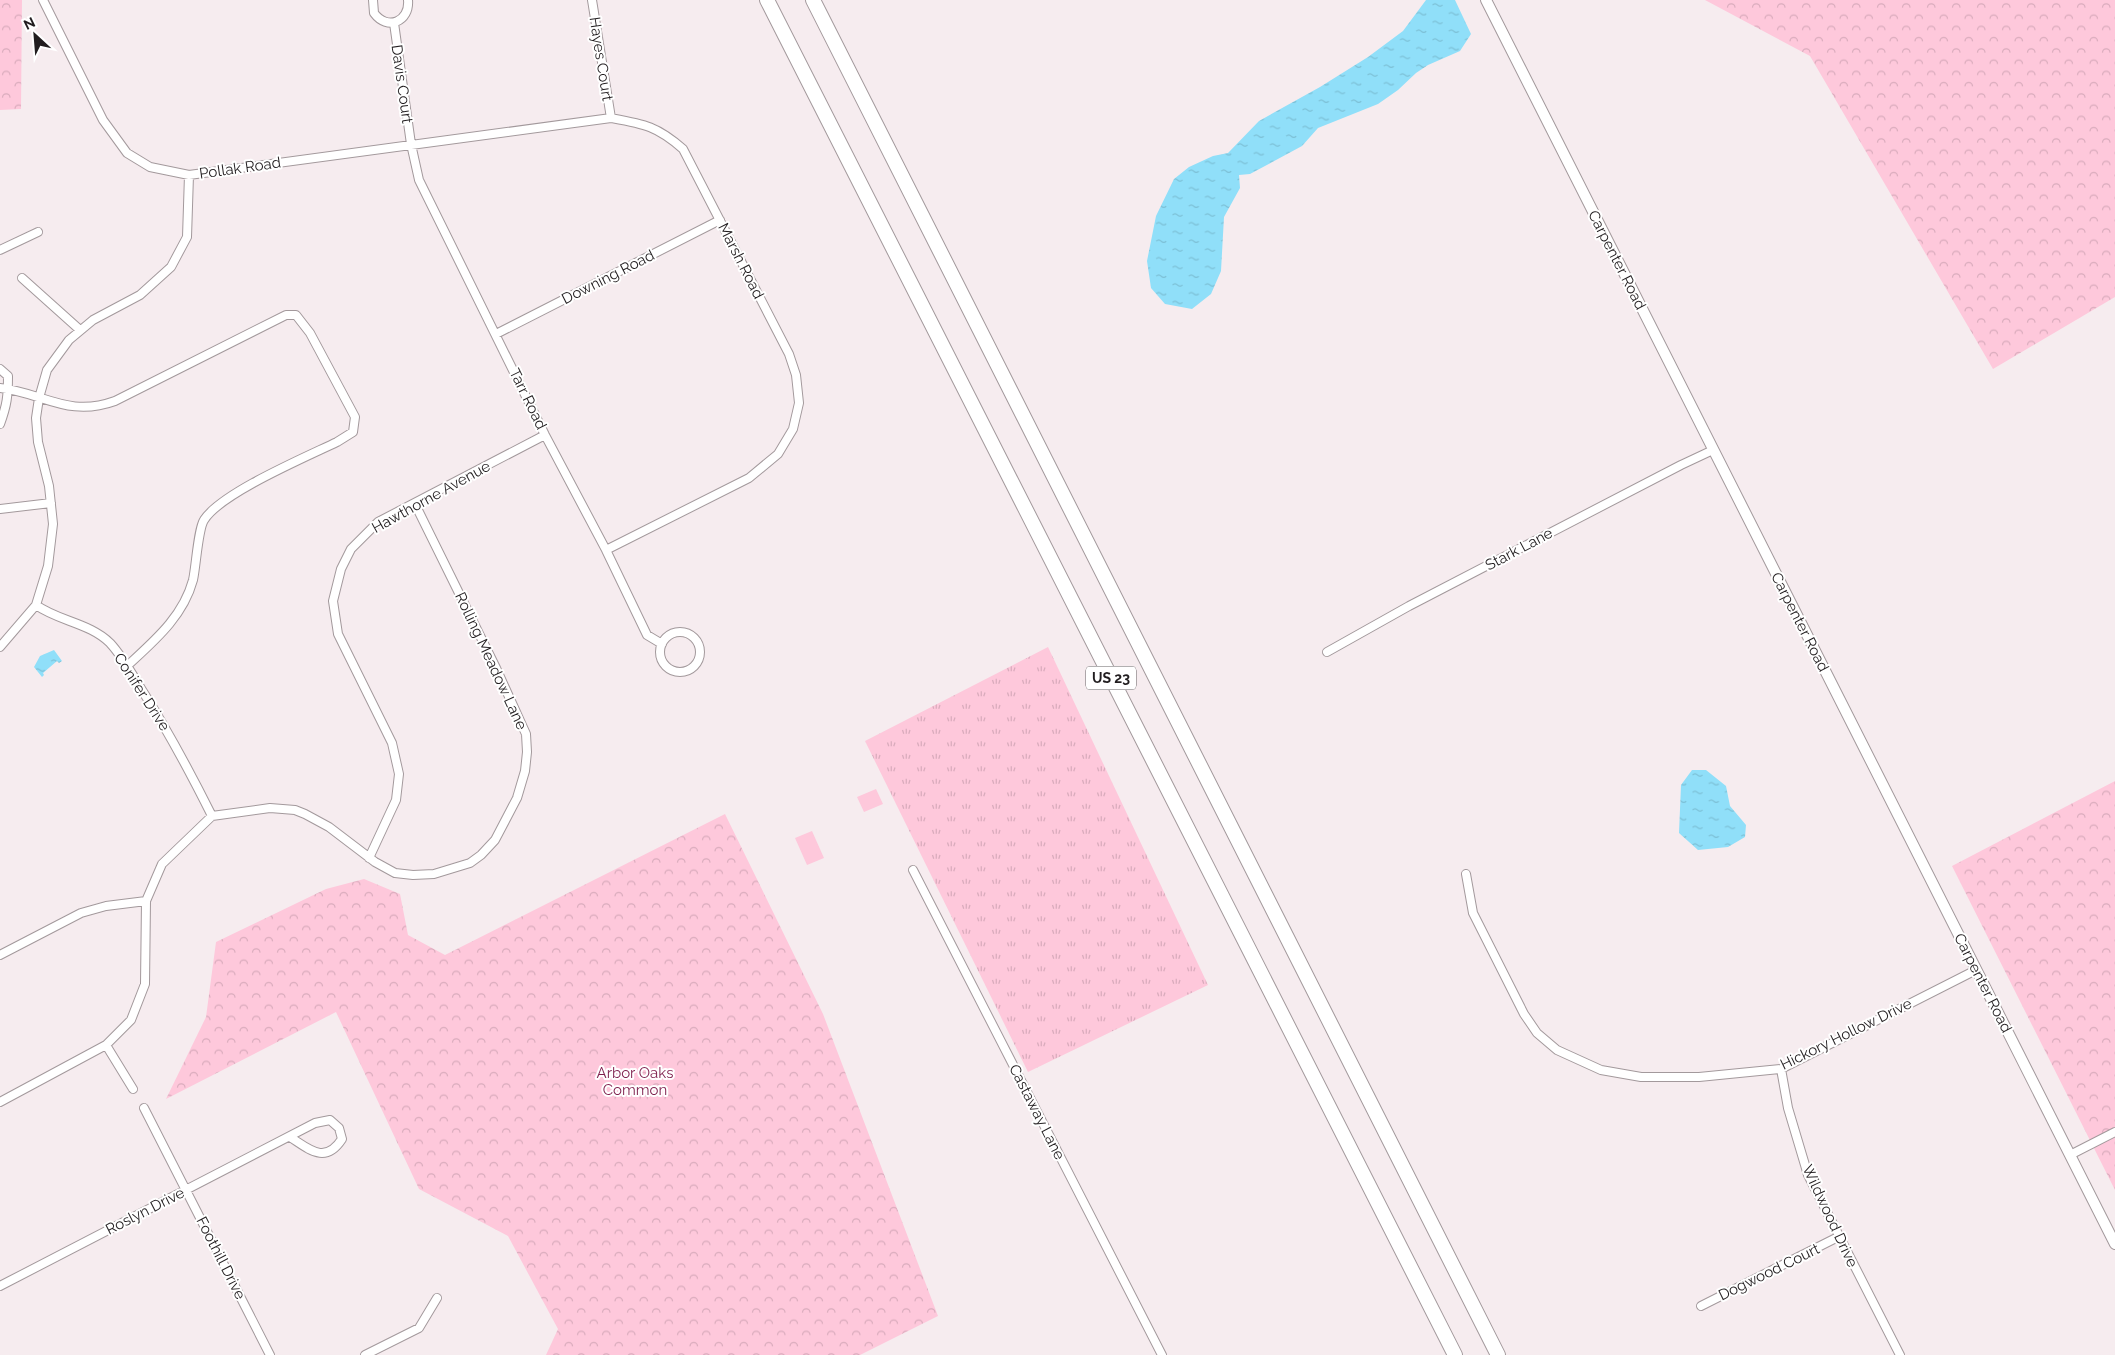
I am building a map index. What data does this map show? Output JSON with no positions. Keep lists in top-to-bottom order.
{
  "streets": {
    "highway": ["US 23"],
    "main road": ["Carpenter Road"],
    "street": [
      "Hayes Court",
      "Davis Court",
      "Pollak Road",
      "Marsh Road",
      "Downing Road",
      "Tarr Road",
      "Hawthorne Avenue",
      "Stark Lane",
      "Rolling Meadow Lane",
      "Conifer Drive",
      "Hickory Hollow Drive",
      "Castaway Lane",
      "Roslyn Drive",
      "Wildwood Drive",
      "Foothill Drive",
      "Dogwood Court"
    ]
  },
  "crossings": [
    ["Hayes Court", "Marsh Road"],
    ["Davis Court", "Pollak Road"],
    ["Davis Court", "Marsh Road"],
    ["Davis Court", "Tarr Road"],
    ["Pollak Road", "Marsh Road"],
    ["Pollak Road", "Tarr Road"],
    ["Carpenter Road", "Stark Lane"],
    ["Carpenter Road", "Hickory Hollow Drive"],
    ["Marsh Road", "Downing Road"],
    ["Marsh Road", "Tarr Road"],
    ["Downing Road", "Tarr Road"],
    ["Tarr Road", "Hawthorne Avenue"],
    ["Hawthorne Avenue", "Rolling Meadow Lane"],
    ["Rolling Meadow Lane", "Conifer Drive"],
    ["Hickory Hollow Drive", "Wildwood Drive"],
    ["Roslyn Drive", "Foothill Drive"],
    ["Wildwood Drive", "Dogwood Court"]
  ],
  "parks": ["Arbor Oaks Common"],
  "north": "top left"
}
